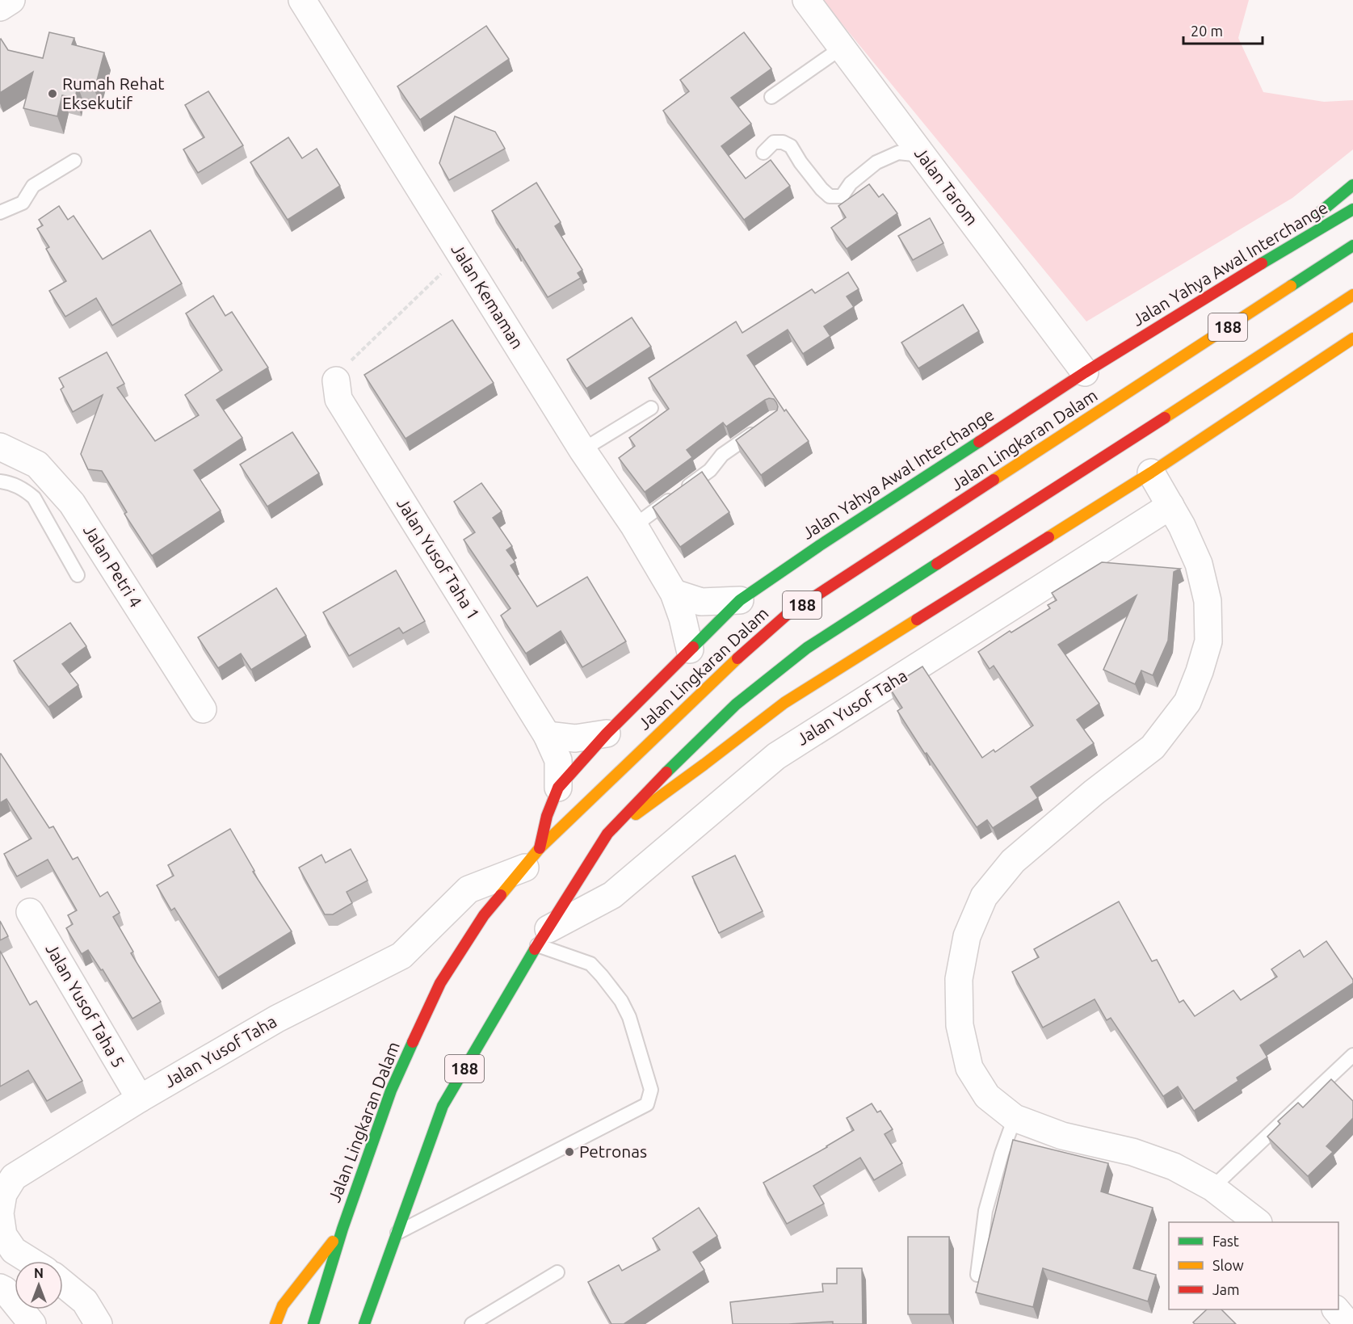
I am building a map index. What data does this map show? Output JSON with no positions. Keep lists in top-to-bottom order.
{
  "streets": {
    "main road": ["Jalan Yahya Awal Interchange", "188", "Jalan Lingkaran Dalam"],
    "street": [
      "Jalan Tarom",
      "Jalan Kemaman",
      "Jalan Yusof Taha 1",
      "Jalan Petri 4",
      "Jalan Yusof Taha",
      "Jalan Yusof Taha 5"
    ]
  },
  "crossings": [
    ["Jalan Tarom", "Jalan Yahya Awal Interchange"],
    ["Jalan Yahya Awal Interchange", "Jalan Kemaman"],
    ["Jalan Yahya Awal Interchange", "Jalan Lingkaran Dalam"],
    ["Jalan Yahya Awal Interchange", "Jalan Yusof Taha 1"],
    ["Jalan Yahya Awal Interchange", "Jalan Yusof Taha"],
    ["188", "Jalan Yusof Taha"],
    ["Jalan Lingkaran Dalam", "Jalan Yusof Taha"],
    ["Jalan Yusof Taha", "Jalan Yusof Taha 5"]
  ],
  "places": ["Rumah Rehat Eksekutif", "Petronas"],
  "legend": ["Fast", "Slow", "Jam"],
  "scale_bar": "20 m",
  "north": "top"
}
